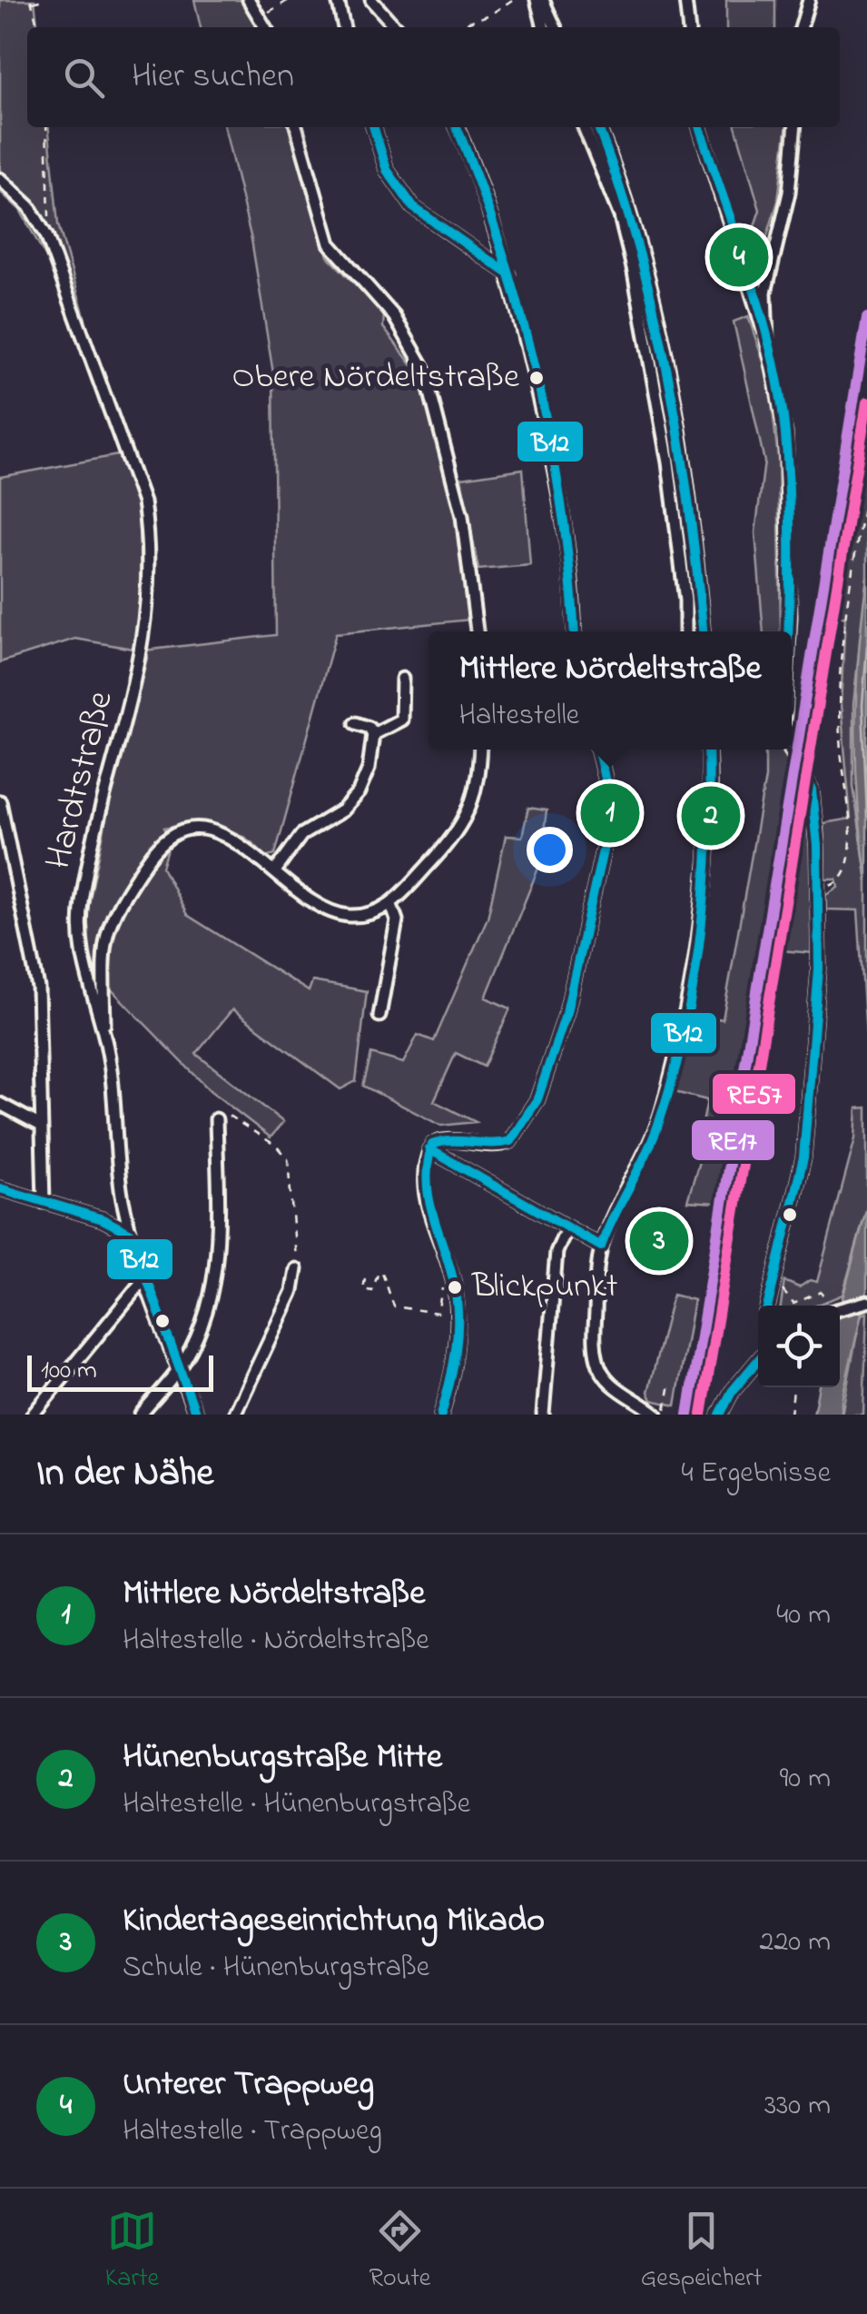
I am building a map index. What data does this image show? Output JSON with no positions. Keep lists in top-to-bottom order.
{
  "streets": {
    "street": ["Hardtstraße"]
  },
  "places": ["Obere Nördeltstraße", "Blickpunkt"],
  "lines": ["transit line B12", "transit line RE17", "transit line RE57"],
  "scale_bar": "100 m",
  "page": {
    "search": "Hier suchen",
    "pins": [
      "4",
      "1",
      "2",
      "3"
    ],
    "popup": ["Mittlere Nördeltstraße", "Haltestelle"],
    "scale": "100 m",
    "heading": ["In der Nähe", "4 Ergebnisse"],
    "list": [
      {
        "mark": "1",
        "name": "Mittlere Nördeltstraße",
        "note": "Haltestelle · Nördeltstraße",
        "value": "40 m"
      },
      {
        "mark": "2",
        "name": "Hünenburgstraße Mitte",
        "note": "Haltestelle · Hünenburgstraße",
        "value": "90 m"
      },
      {
        "mark": "3",
        "name": "Kindertageseinrichtung Mikado",
        "note": "Schule · Hünenburgstraße",
        "value": "220 m"
      },
      {
        "mark": "4",
        "name": "Unterer Trappweg",
        "note": "Haltestelle · Trappweg",
        "value": "330 m"
      }
    ],
    "nav": ["Karte", "Route", "Gespeichert"]
  }
}
